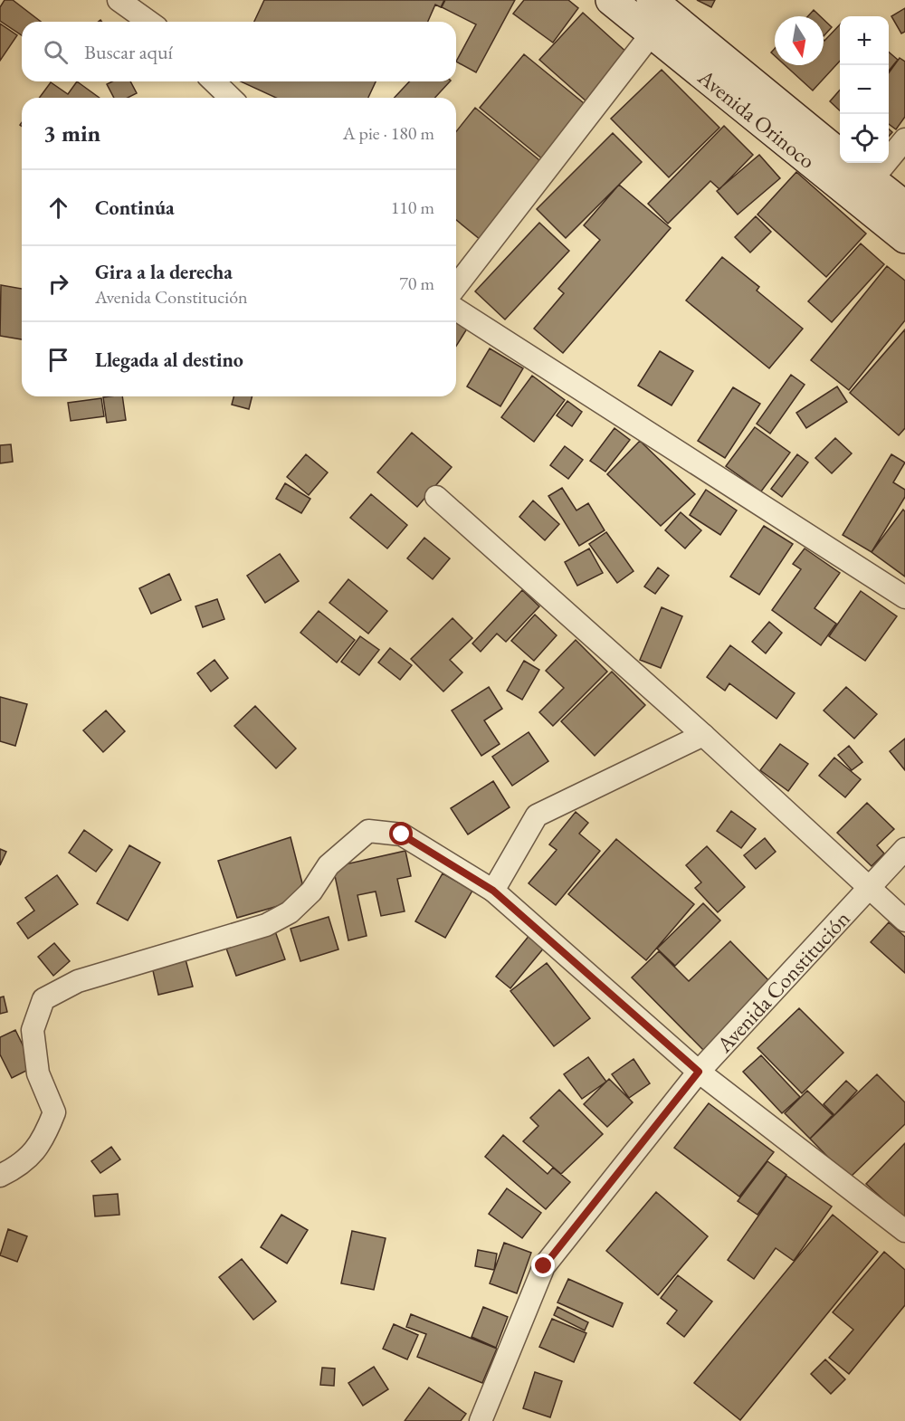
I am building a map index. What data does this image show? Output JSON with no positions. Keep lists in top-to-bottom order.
{
  "streets": {
    "main road": ["Avenida Orinoco"],
    "street": ["Avenida Constitución"]
  },
  "north": "bottom",
  "page": {
    "map_buttons": ["+", "−"],
    "search": "Buscar aquí",
    "heading": ["3 min", "A pie · 180 m"],
    "list": [
      ["Continúa", "110 m"],
      ["Gira a la derecha", "Avenida Constitución", "70 m"],
      "Llegada al destino"
    ]
  }
}
